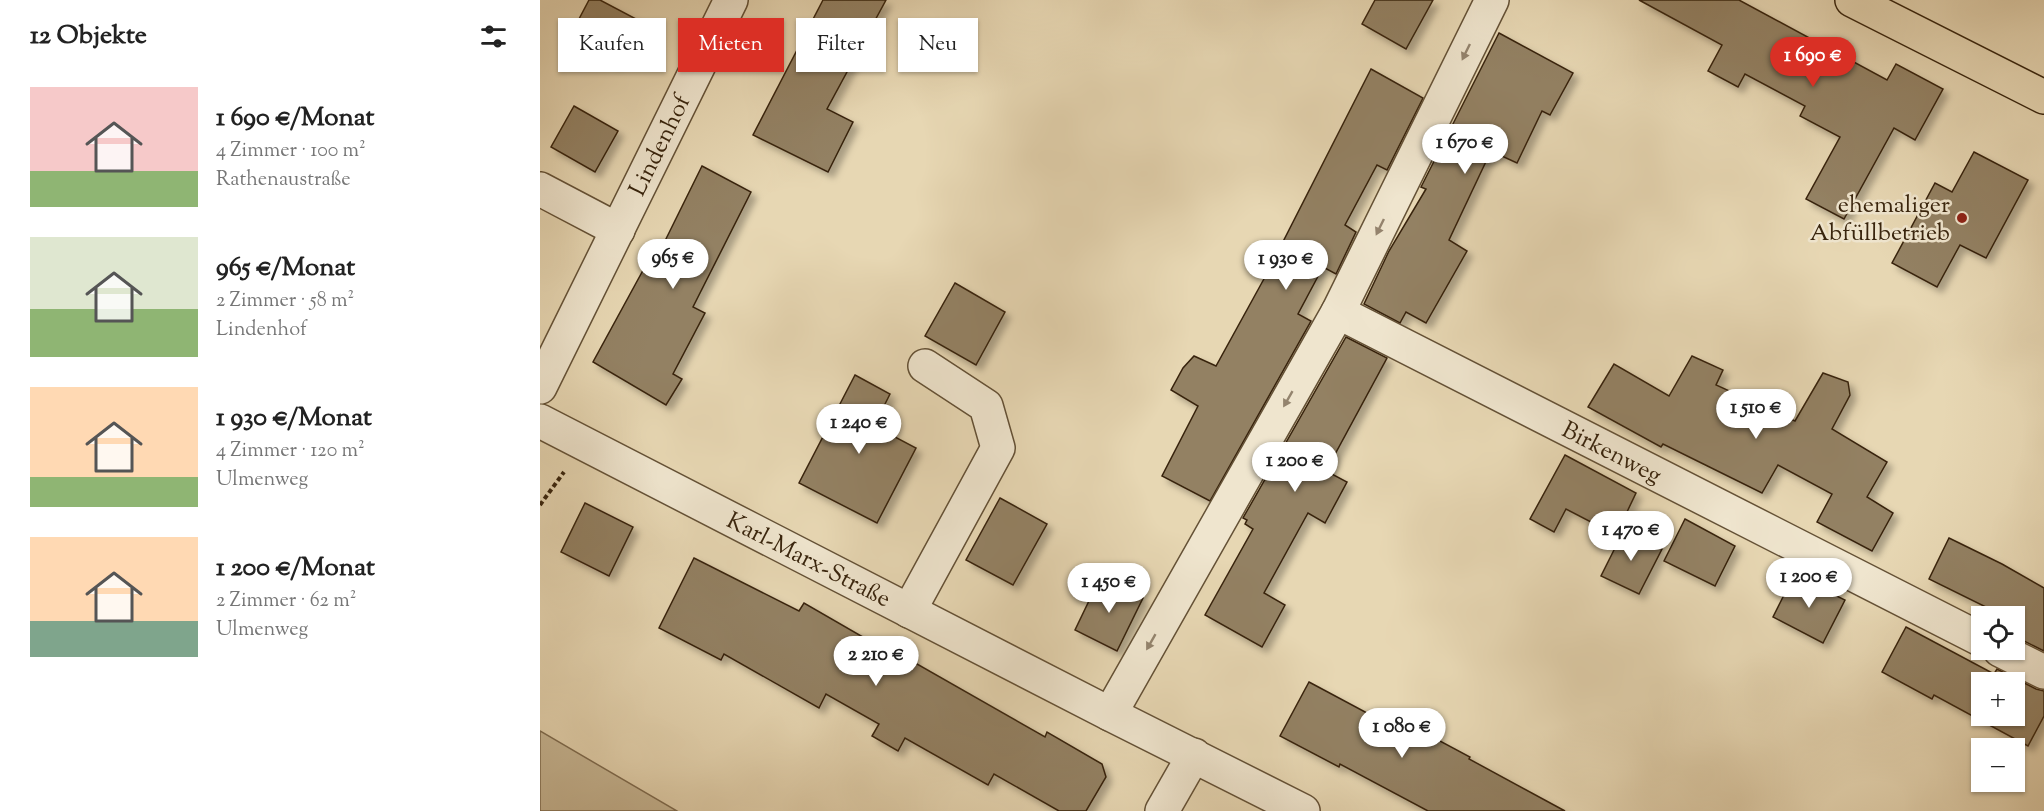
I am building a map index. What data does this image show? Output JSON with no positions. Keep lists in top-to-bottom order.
{
  "streets": {
    "street": ["Lindenhof", "Birkenweg", "Karl-Marx-Straße"]
  },
  "places": ["ehemaliger Abfüllbetrieb"],
  "page": {
    "heading": "12 Objekte",
    "chip": [
      "Kaufen",
      "Mieten",
      "Filter",
      "Neu"
    ],
    "price": [
      "1 690 €",
      "1 670 €",
      "965 €",
      "1 930 €",
      "1 510 €",
      "1 240 €",
      "1 200 €",
      "1 470 €",
      "1 200 €",
      "1 450 €",
      "2 210 €",
      "1 080 €"
    ],
    "list": [
      {
        "name": "1 690 €/Monat",
        "note": "4 Zimmer · 100 m² · Rathenaustraße"
      },
      {
        "name": "965 €/Monat",
        "note": "2 Zimmer · 58 m² · Lindenhof"
      },
      {
        "name": "1 930 €/Monat",
        "note": "4 Zimmer · 120 m² · Ulmenweg"
      },
      {
        "name": "1 200 €/Monat",
        "note": "2 Zimmer · 62 m² · Ulmenweg"
      }
    ],
    "map_buttons": ["+", "−"]
  }
}
